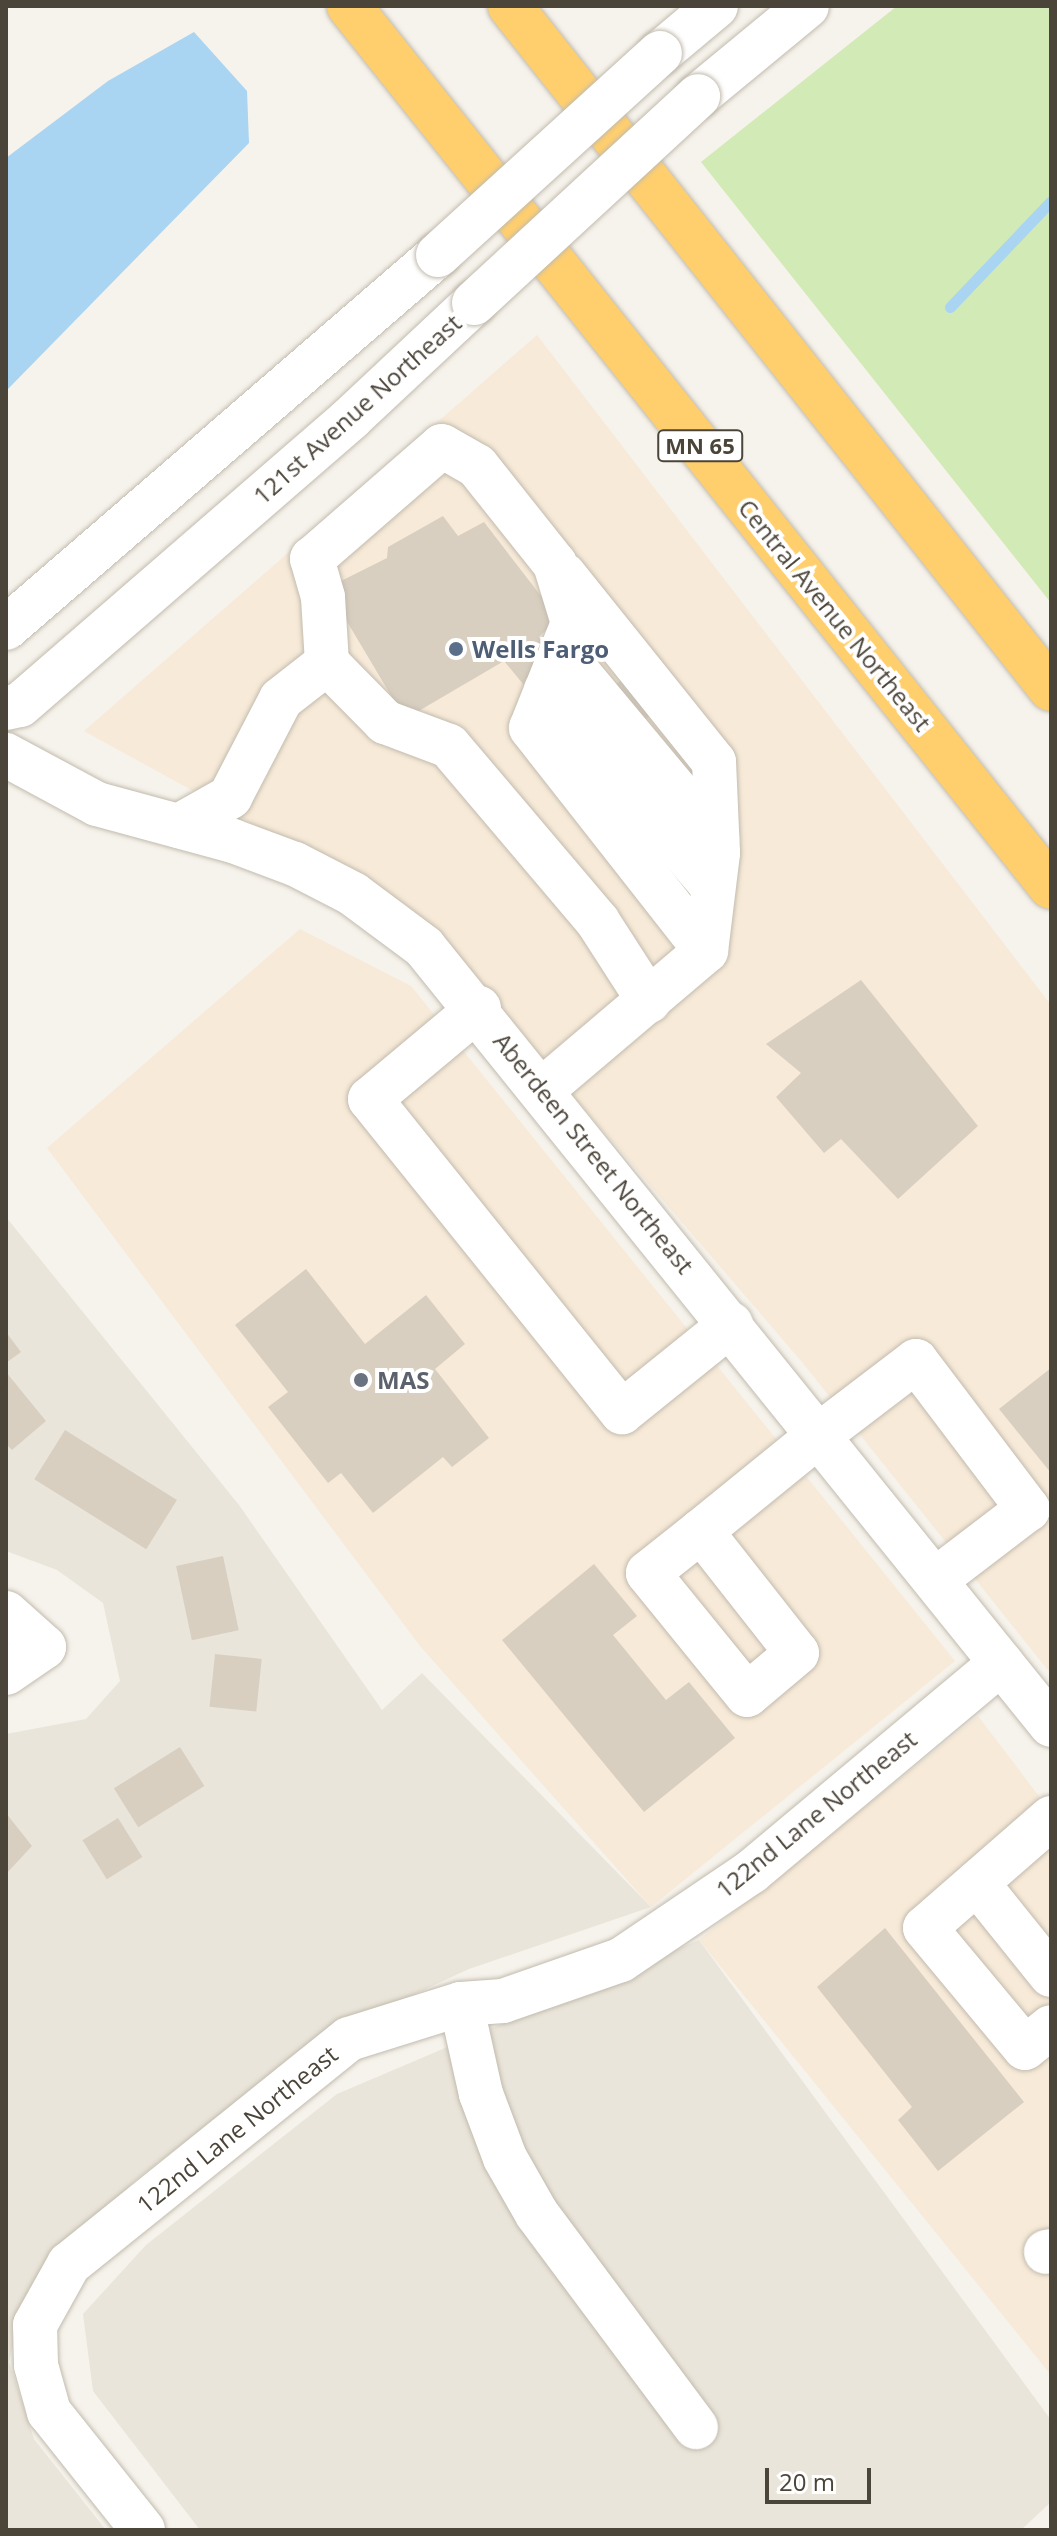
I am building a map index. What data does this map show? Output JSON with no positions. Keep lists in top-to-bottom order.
{
  "streets": {
    "highway": ["MN 65", "Central Avenue Northeast"],
    "street": ["121st Avenue Northeast", "Aberdeen Street Northeast", "122nd Lane Northeast"]
  },
  "crossings": [
    ["Aberdeen Street Northeast", "122nd Lane Northeast"]
  ],
  "places": ["Wells Fargo", "MAS"],
  "scale_bar": "20 m"
}
